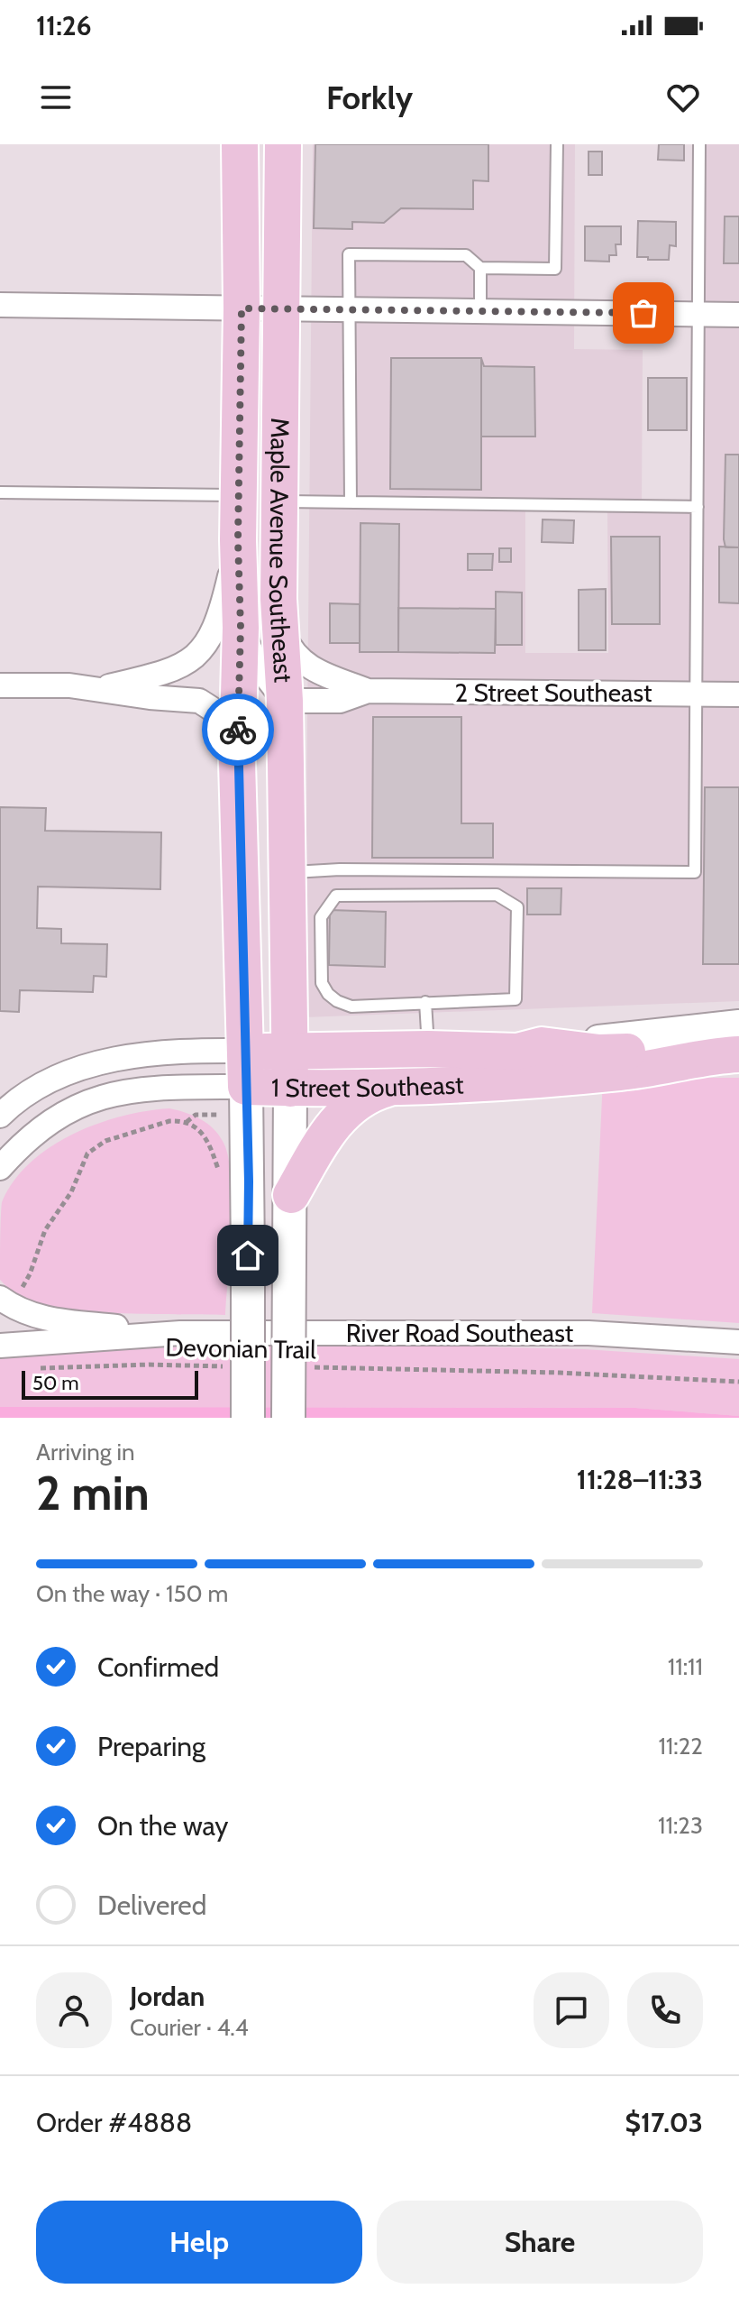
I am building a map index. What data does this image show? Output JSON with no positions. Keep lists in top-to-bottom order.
{
  "streets": {
    "main road": ["Maple Avenue Southeast", "1 Street Southeast"],
    "street": ["2 Street Southeast", "River Road Southeast"],
    "path": ["Devonian Trail"]
  },
  "crossings": [
    ["Maple Avenue Southeast", "2 Street Southeast"],
    ["Maple Avenue Southeast", "1 Street Southeast"]
  ],
  "scale_bar": "50 m",
  "page": {
    "status": "11:26",
    "header": "Forkly",
    "scale": "50 m",
    "heading": ["2 min", "Arriving in", "11:28–11:33"],
    "panel": [
      "Jordan",
      "Courier · 4.4",
      "Order #4888",
      "$17.03"
    ],
    "bar": "On the way · 150 m",
    "list": [
      ["Confirmed", "11:11"],
      ["Preparing", "11:22"],
      ["On the way", "11:23"],
      "Delivered"
    ],
    "buttons": ["Help", "Share"]
  }
}
